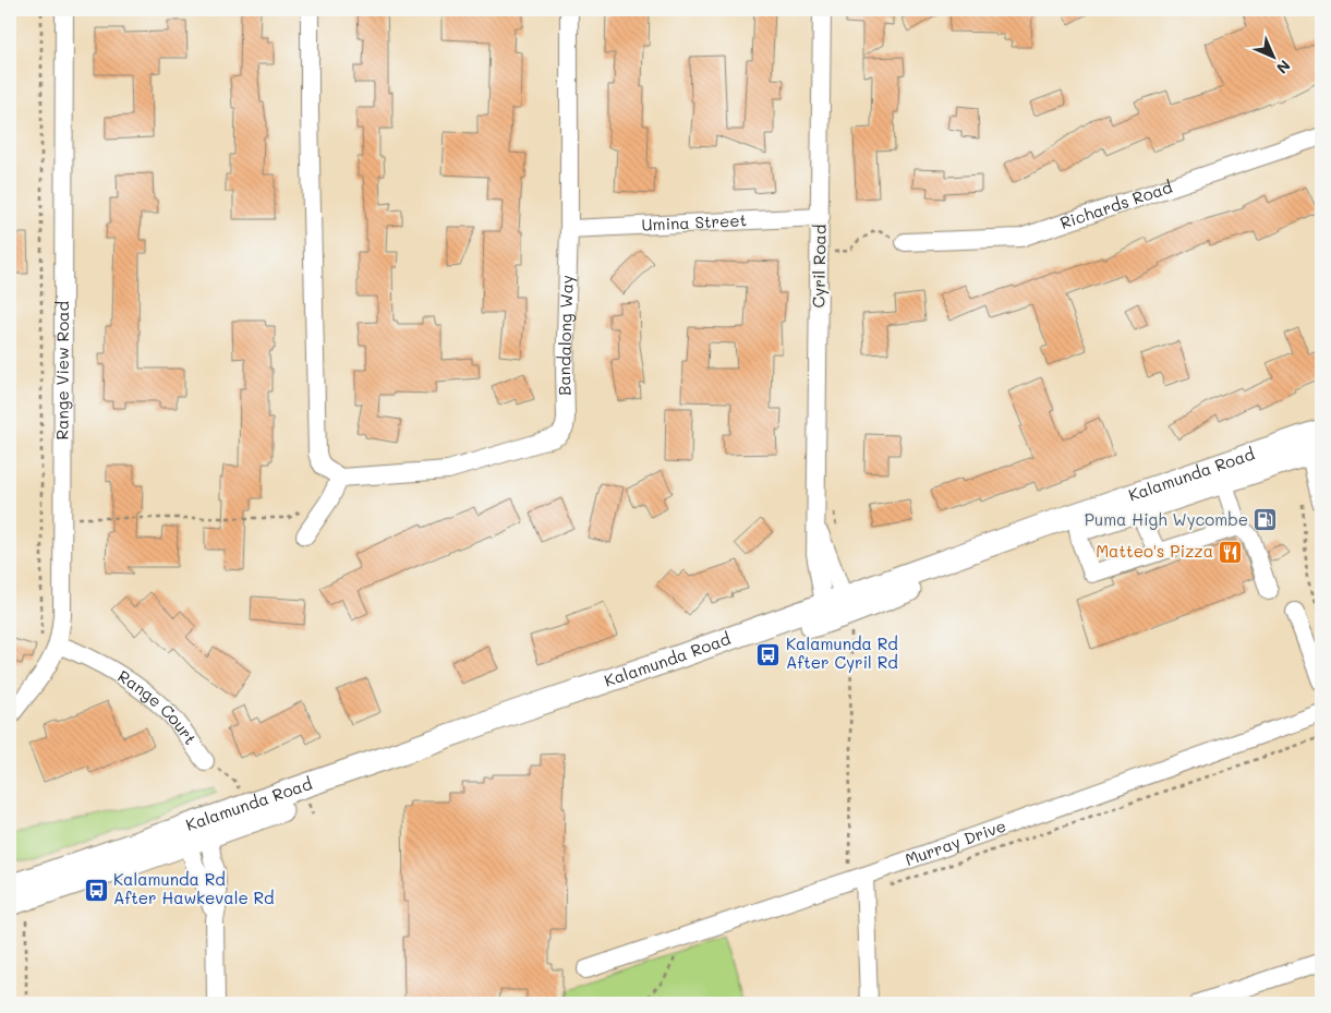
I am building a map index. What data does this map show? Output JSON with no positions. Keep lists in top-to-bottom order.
{
  "streets": {
    "main road": ["Kalamunda Road"],
    "street": [
      "Richards Road",
      "Umina Street",
      "Cyril Road",
      "Bandalong Way",
      "Range View Road",
      "Range Court",
      "Murray Drive"
    ]
  },
  "crossings": [
    ["Umina Street", "Cyril Road"],
    ["Umina Street", "Bandalong Way"],
    ["Cyril Road", "Kalamunda Road"],
    ["Range View Road", "Range Court"]
  ],
  "places": {
    "fuel station": ["Puma High Wycombe"],
    "restaurant": ["Matteo's Pizza"],
    "bus stop": ["Kalamunda Rd After Cyril Rd", "Kalamunda Rd After Hawkevale Rd"]
  },
  "north": "bottom right"
}
